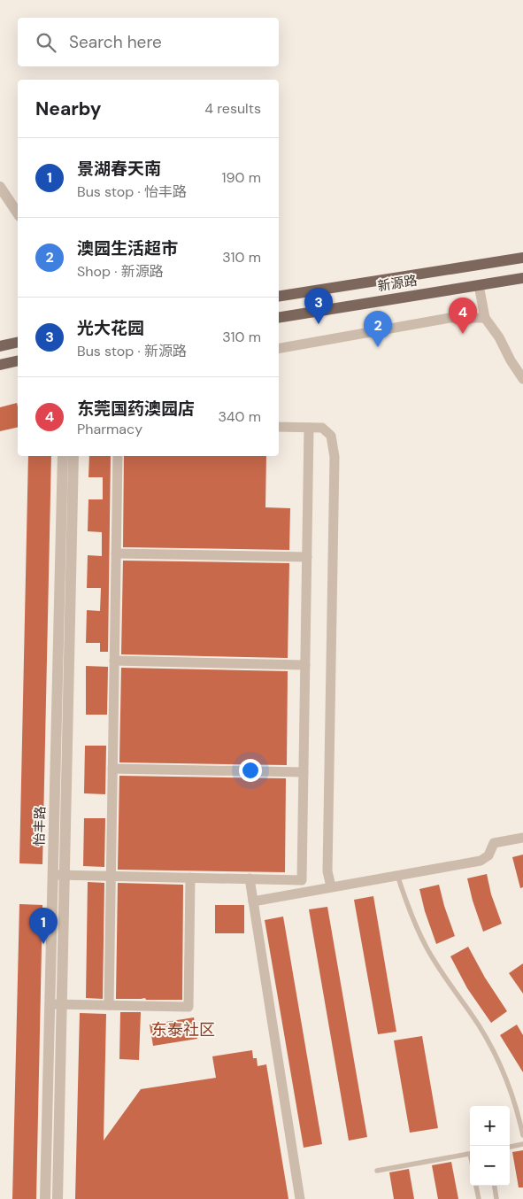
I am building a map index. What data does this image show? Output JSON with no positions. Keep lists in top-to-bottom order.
{
  "streets": {
    "main road": ["新源路"],
    "street": ["怡丰路"]
  },
  "districts": ["东泰社区"],
  "page": {
    "search": "Search here",
    "heading": ["Nearby", "4 results"],
    "list": [
      {
        "mark": "1",
        "name": "景湖春天南",
        "note": "Bus stop · 怡丰路",
        "value": "190 m"
      },
      {
        "mark": "2",
        "name": "澳园生活超市",
        "note": "Shop · 新源路",
        "value": "310 m"
      },
      {
        "mark": "3",
        "name": "光大花园",
        "note": "Bus stop · 新源路",
        "value": "310 m"
      },
      {
        "mark": "4",
        "name": "东莞国药澳园店",
        "note": "Pharmacy",
        "value": "340 m"
      }
    ],
    "pins": [
      "3",
      "4",
      "2",
      "1"
    ],
    "map_buttons": ["+", "−"]
  }
}
